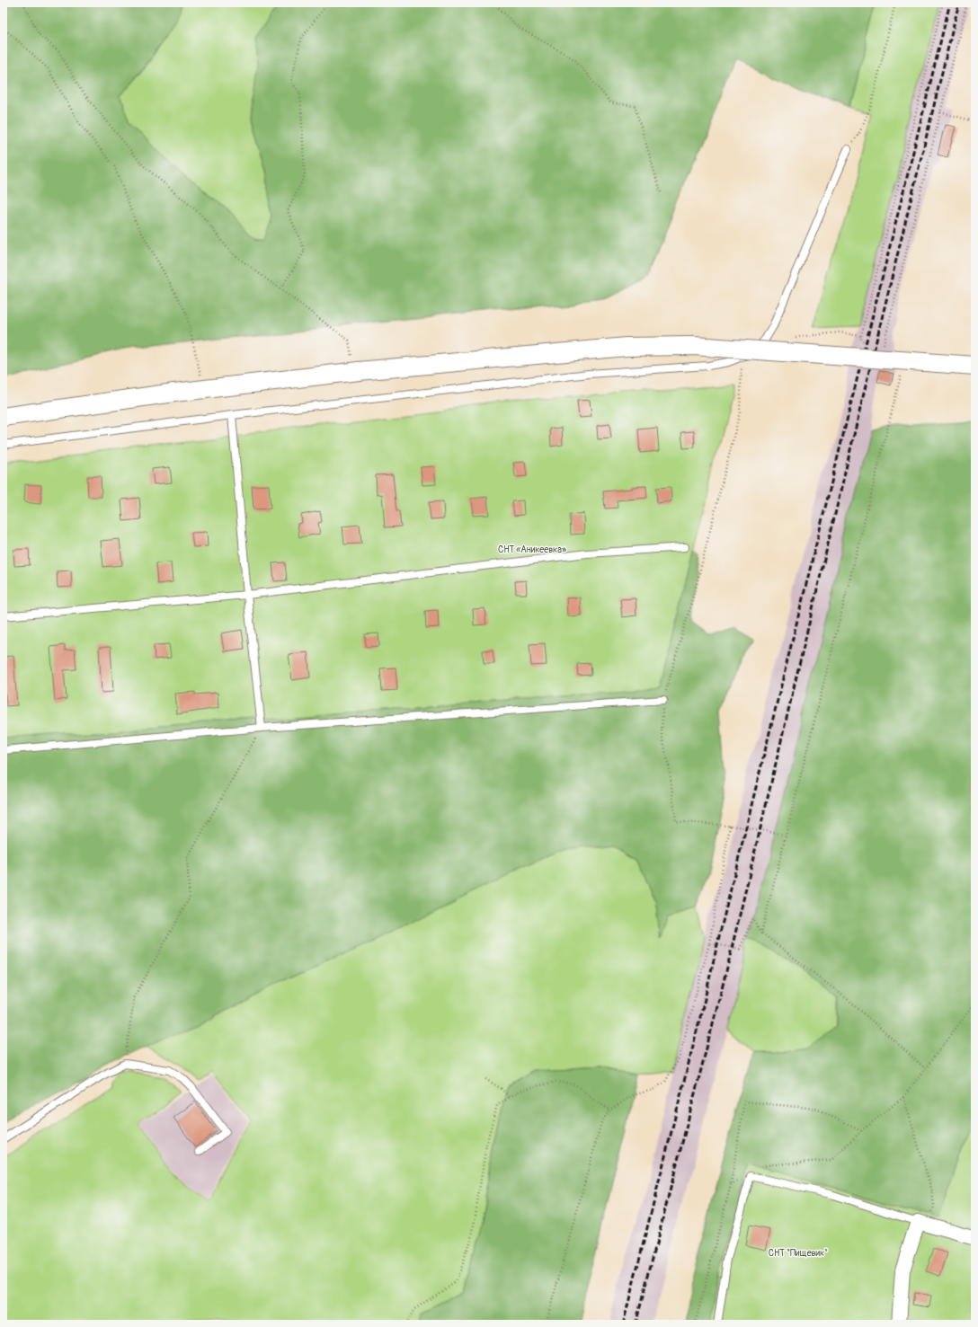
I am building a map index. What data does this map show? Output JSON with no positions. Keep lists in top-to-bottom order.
{
  "parks": ["СНТ «Аникеевка»", "СНТ \"Пищевик\""]
}
